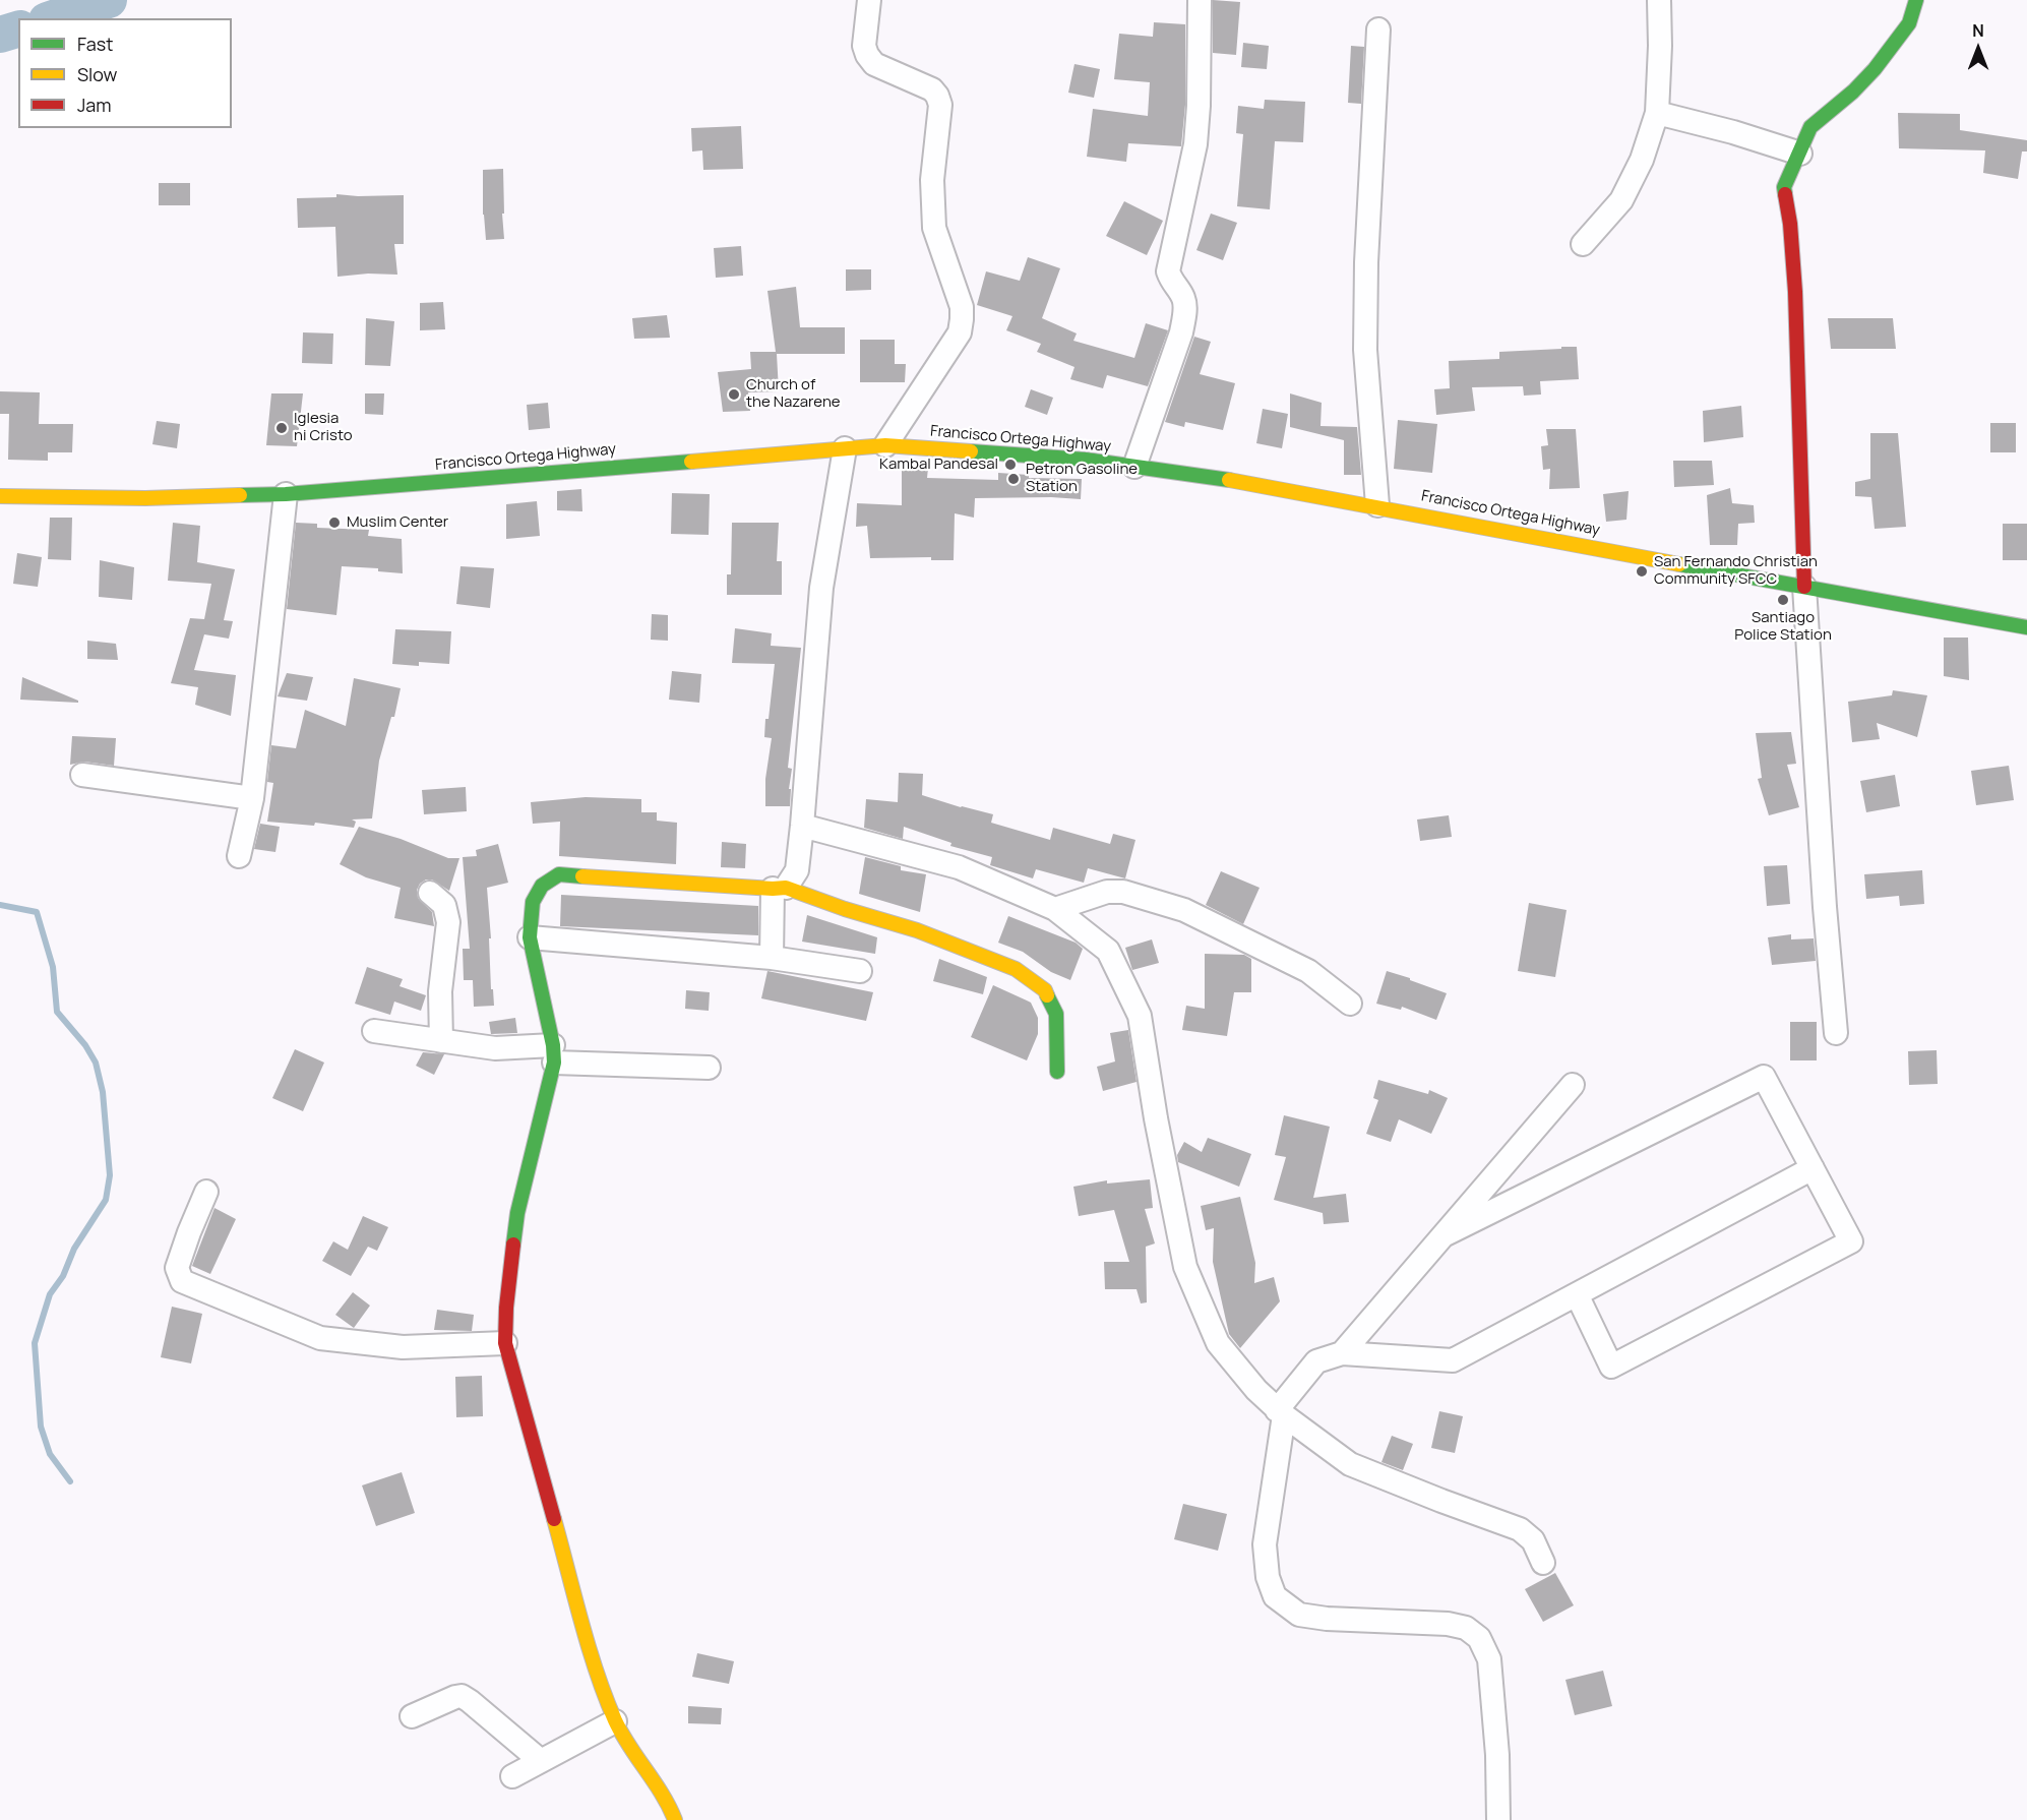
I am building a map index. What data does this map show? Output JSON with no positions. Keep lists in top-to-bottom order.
{
  "streets": {
    "street": ["Francisco Ortega Highway"]
  },
  "places": [
    "Church of the Nazarene",
    "Iglesia ni Cristo",
    "Kambal Pandesal",
    "Petron Gasoline Station",
    "Muslim Center",
    "San Fernando Christian Community SFCC",
    "Santiago Police Station"
  ],
  "legend": ["Fast", "Slow", "Jam"],
  "north": "top"
}
